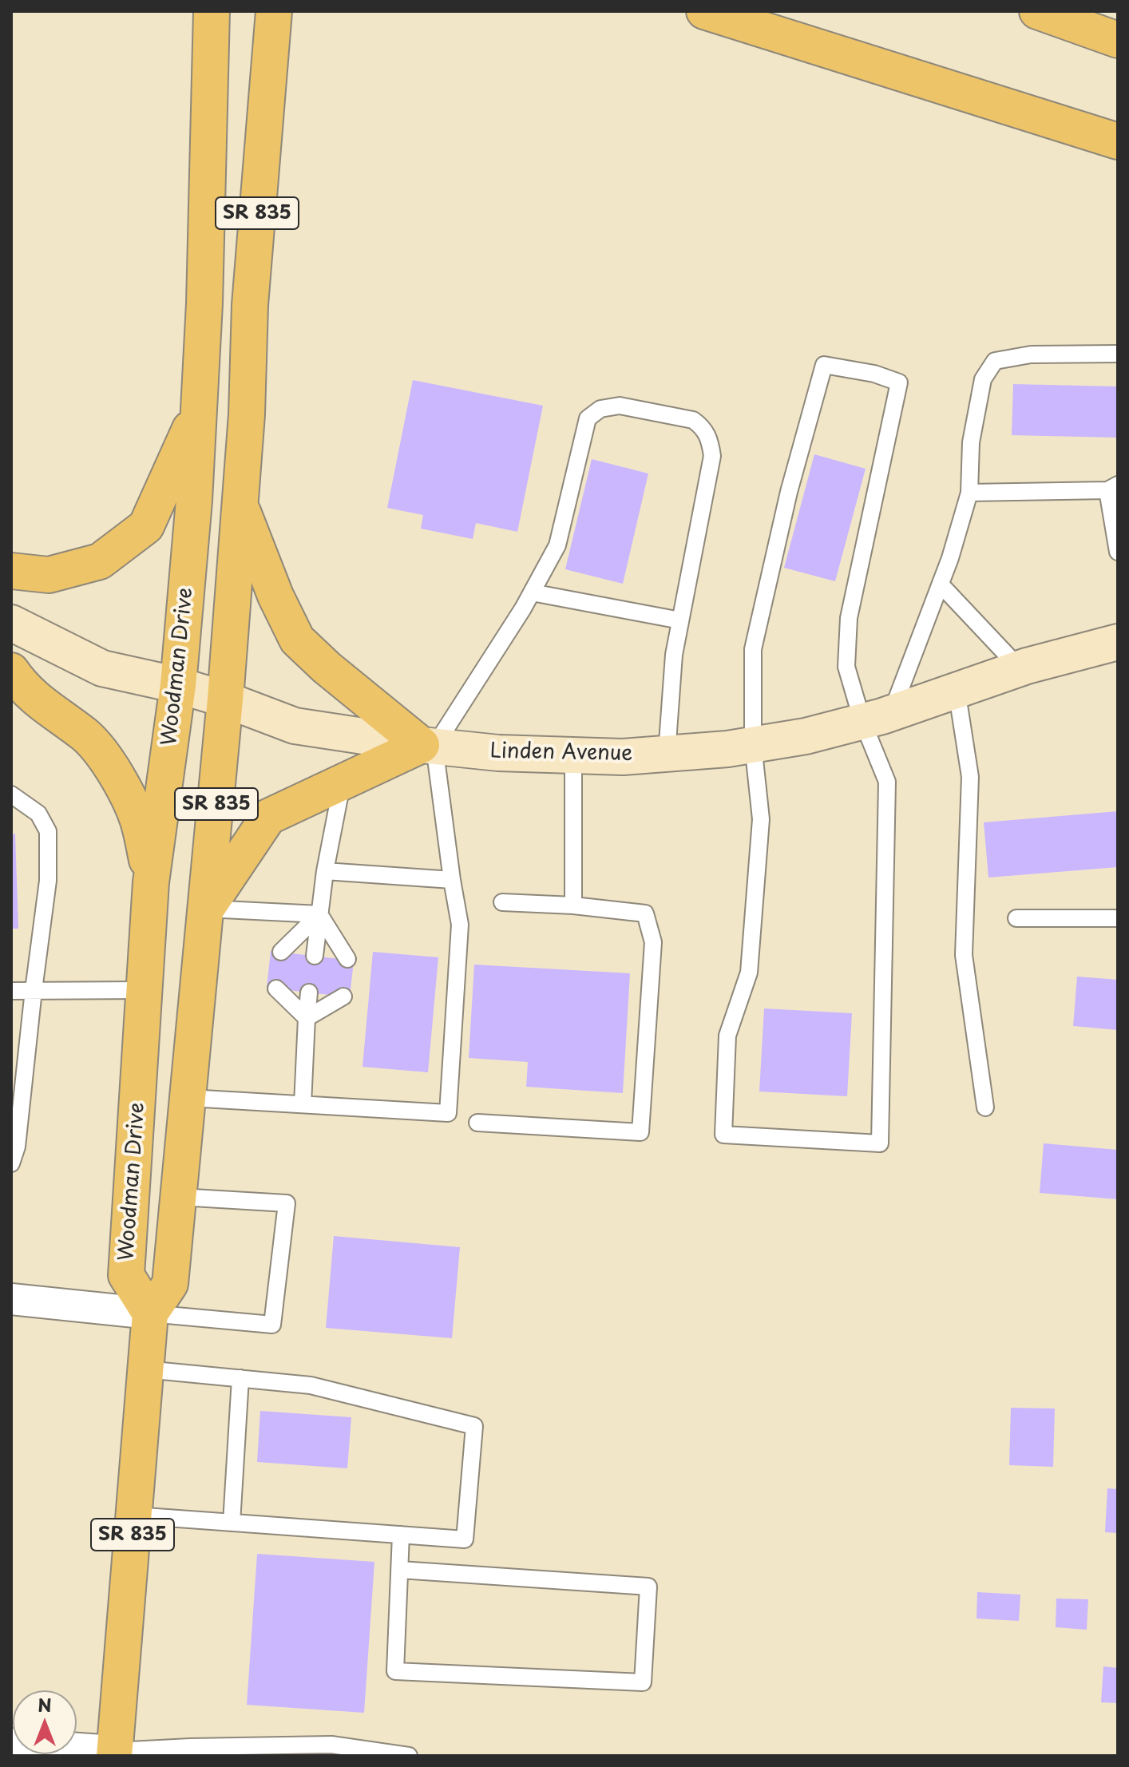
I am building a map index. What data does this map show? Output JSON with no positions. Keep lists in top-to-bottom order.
{
  "streets": {
    "main road": ["SR 835", "Woodman Drive", "Linden Avenue"]
  },
  "crossings": [
    ["SR 835", "Woodman Drive"],
    ["SR 835", "Linden Avenue"],
    ["Woodman Drive", "Linden Avenue"]
  ],
  "north": "top"
}
